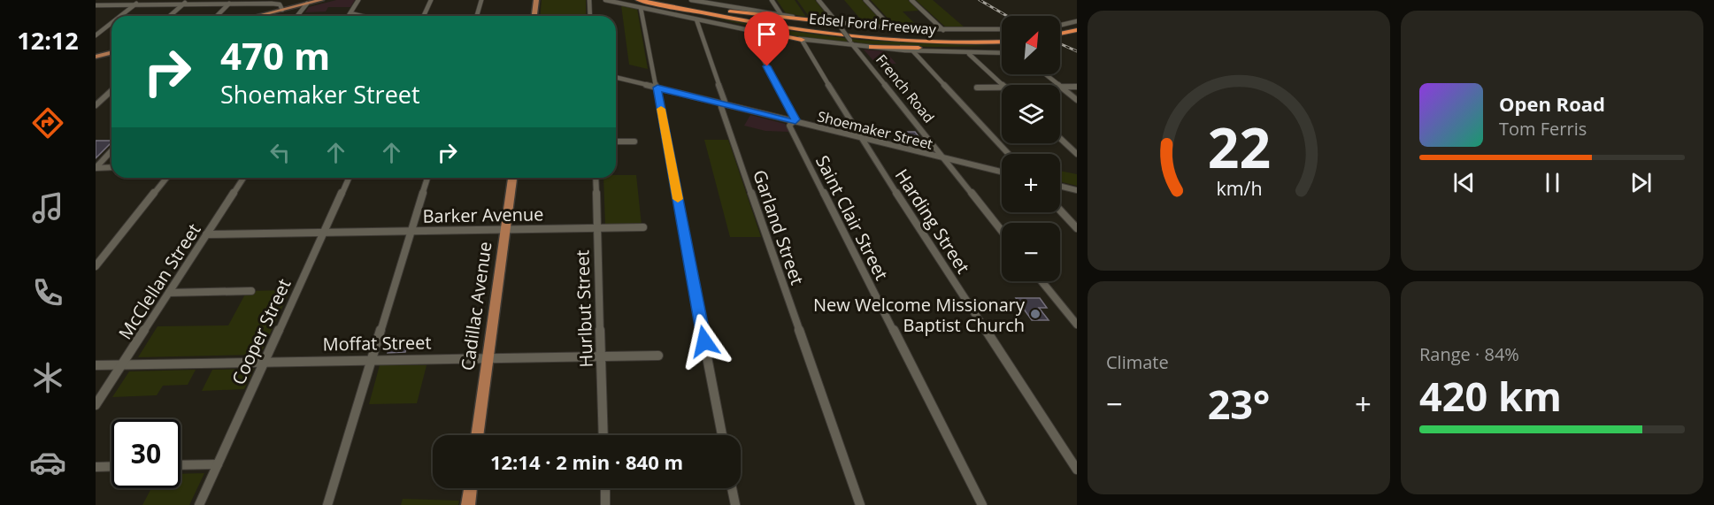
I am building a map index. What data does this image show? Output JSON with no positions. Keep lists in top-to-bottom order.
{
  "streets": {
    "highway": ["Edsel Ford Freeway"],
    "main road": ["Cadillac Avenue"],
    "street": [
      "French Road",
      "Shoemaker Street",
      "Barker Avenue",
      "Saint Clair Street",
      "Harding Street",
      "Garland Street",
      "McClellan Street",
      "Hurlbut Street",
      "Cooper Street",
      "Moffat Street"
    ]
  },
  "crossings": [
    ["Edsel Ford Freeway", "French Road"],
    ["Edsel Ford Freeway", "Saint Clair Street"],
    ["Edsel Ford Freeway", "Harding Street"],
    ["Edsel Ford Freeway", "Garland Street"],
    ["French Road", "Shoemaker Street"],
    ["Shoemaker Street", "Saint Clair Street"],
    ["Shoemaker Street", "Harding Street"],
    ["Shoemaker Street", "Garland Street"],
    ["Barker Avenue", "McClellan Street"],
    ["Barker Avenue", "Cadillac Avenue"],
    ["Barker Avenue", "Hurlbut Street"],
    ["Barker Avenue", "Cooper Street"],
    ["McClellan Street", "Moffat Street"],
    ["Cadillac Avenue", "Moffat Street"],
    ["Hurlbut Street", "Moffat Street"],
    ["Cooper Street", "Moffat Street"]
  ],
  "places": ["New Welcome Missionary Baptist Church"],
  "north": "top right",
  "page": {
    "tabs": "12:12",
    "map_buttons": ["+", "−"],
    "turn": ["470 m", "Shoemaker Street"],
    "song": ["Open Road", "Tom Ferris"],
    "tile": [
      "Climate",
      ["Range · 84%", "420 km"]
    ],
    "heat": ["−", "23°", "+"],
    "limit": "30",
    "trip": "12:14 · 2 min · 840 m",
    "gauge": ["22", "km/h"]
  }
}
